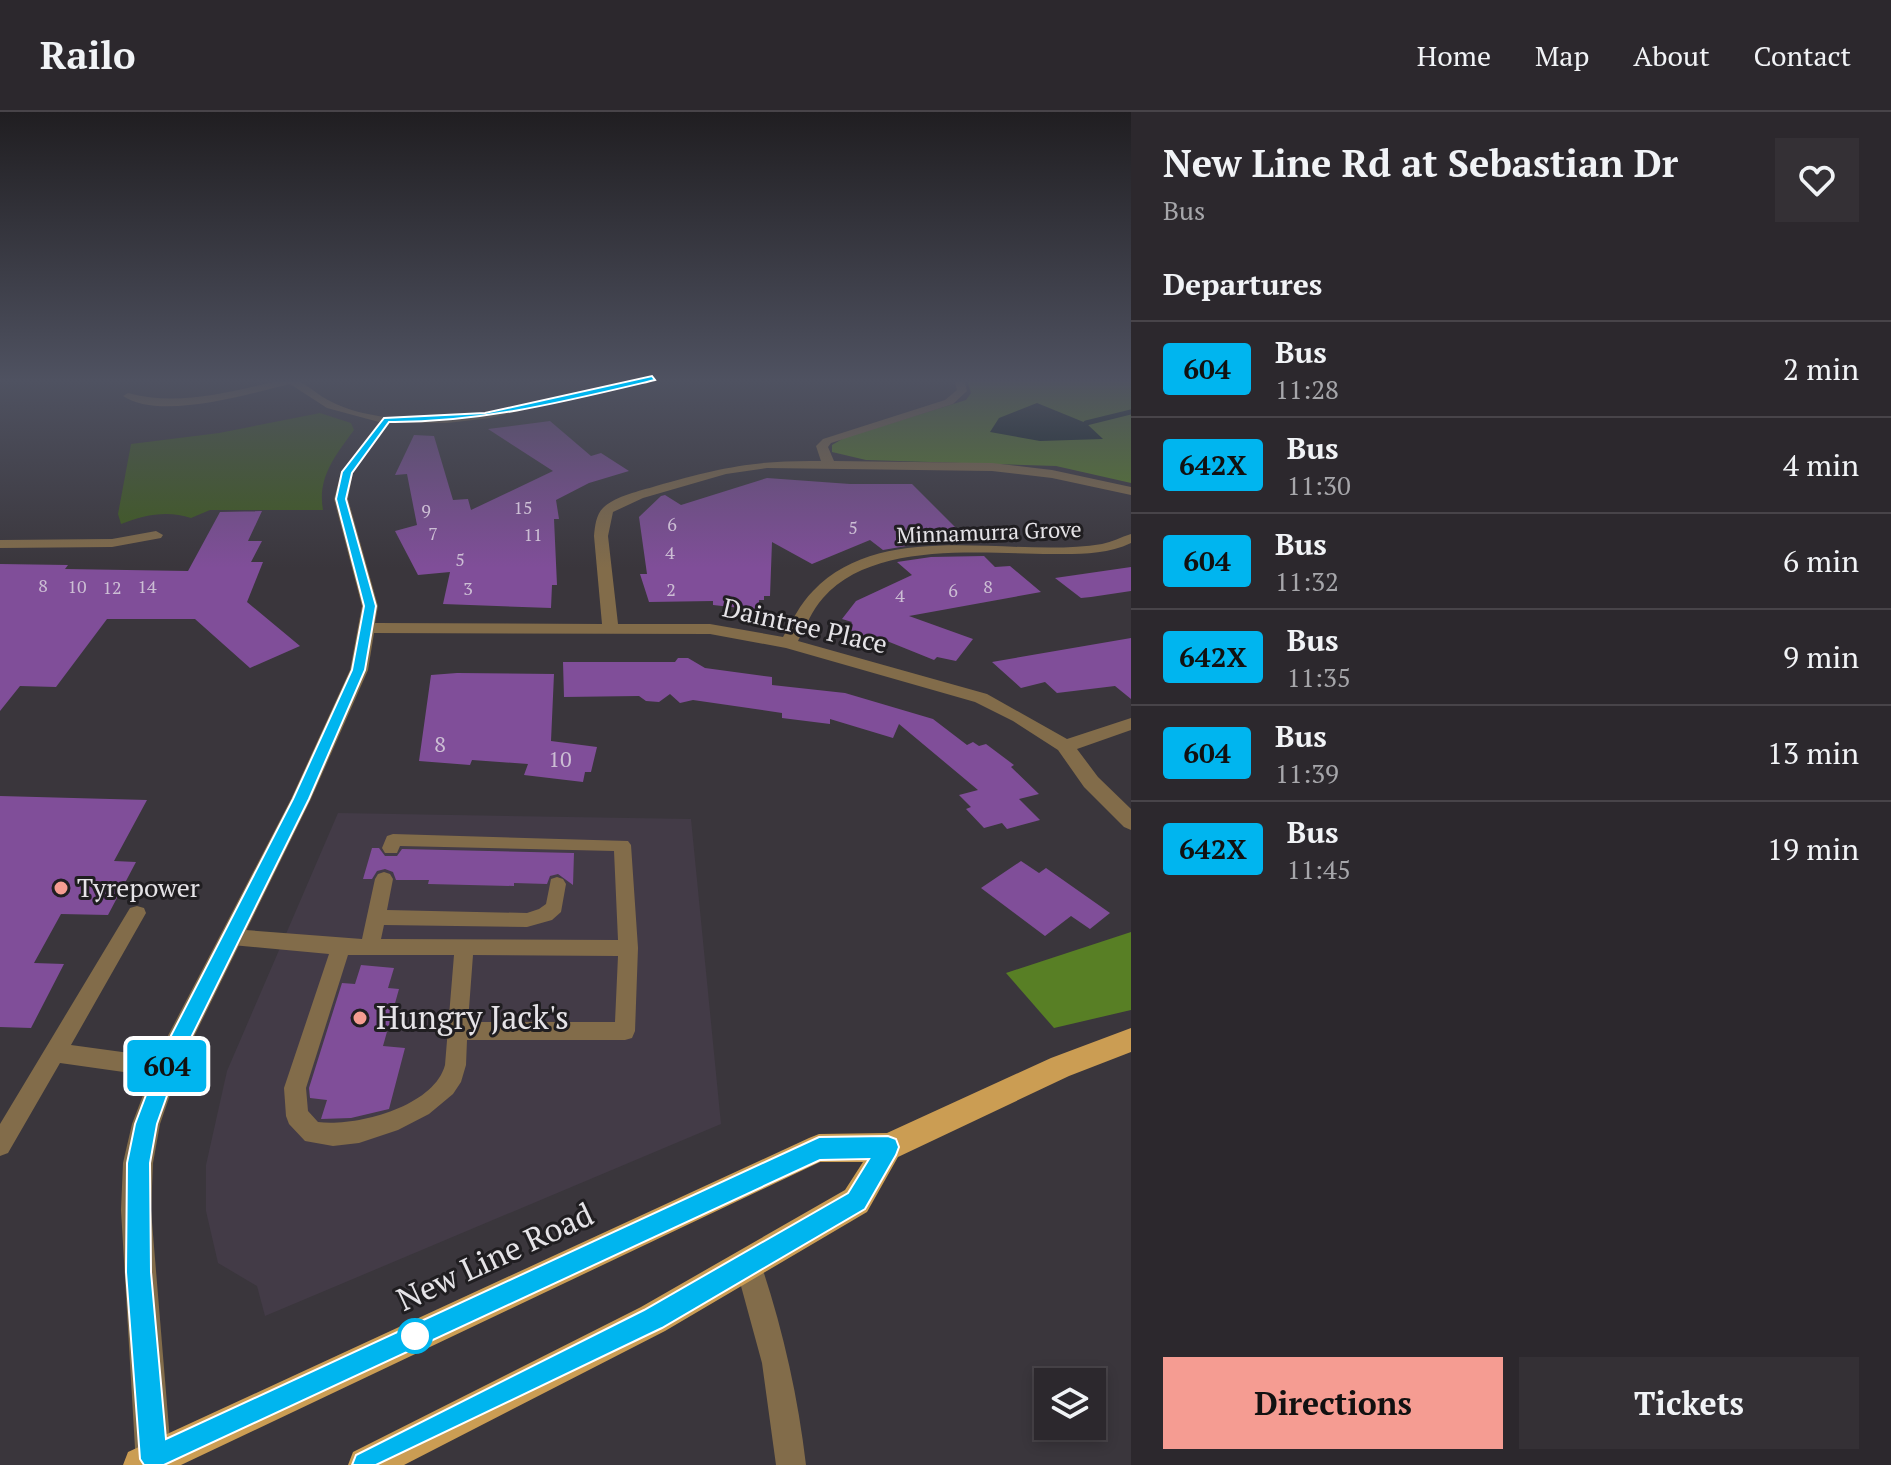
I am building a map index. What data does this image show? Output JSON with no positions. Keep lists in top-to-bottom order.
{
  "streets": {
    "main road": ["New Line Road"],
    "street": ["Minnamurra Grove", "Daintree Place"]
  },
  "crossings": [
    ["Minnamurra Grove", "Daintree Place"]
  ],
  "places": ["Tyrepower", "Hungry Jack's"],
  "lines": ["bus line 604"],
  "house_numbers": [
    "15",
    "9",
    "6",
    "5",
    "7",
    "11",
    "4",
    "5",
    "8",
    "10",
    "14",
    "8",
    "12",
    "3",
    "2",
    "6",
    "4",
    "8",
    "10"
  ],
  "page": {
    "header": "Railo",
    "nav": [
      "Home",
      "Map",
      "About",
      "Contact"
    ],
    "on_map": "604",
    "heading": [
      ["New Line Rd at Sebastian Dr", "Bus"],
      "Departures"
    ],
    "list": [
      {
        "mark": "604",
        "name": "Bus",
        "note": "11:28",
        "value": "2 min"
      },
      {
        "mark": "642X",
        "name": "Bus",
        "note": "11:30",
        "value": "4 min"
      },
      {
        "mark": "604",
        "name": "Bus",
        "note": "11:32",
        "value": "6 min"
      },
      {
        "mark": "642X",
        "name": "Bus",
        "note": "11:35",
        "value": "9 min"
      },
      {
        "mark": "604",
        "name": "Bus",
        "note": "11:39",
        "value": "13 min"
      },
      {
        "mark": "642X",
        "name": "Bus",
        "note": "11:45",
        "value": "19 min"
      }
    ],
    "buttons": ["Directions", "Tickets"]
  }
}
